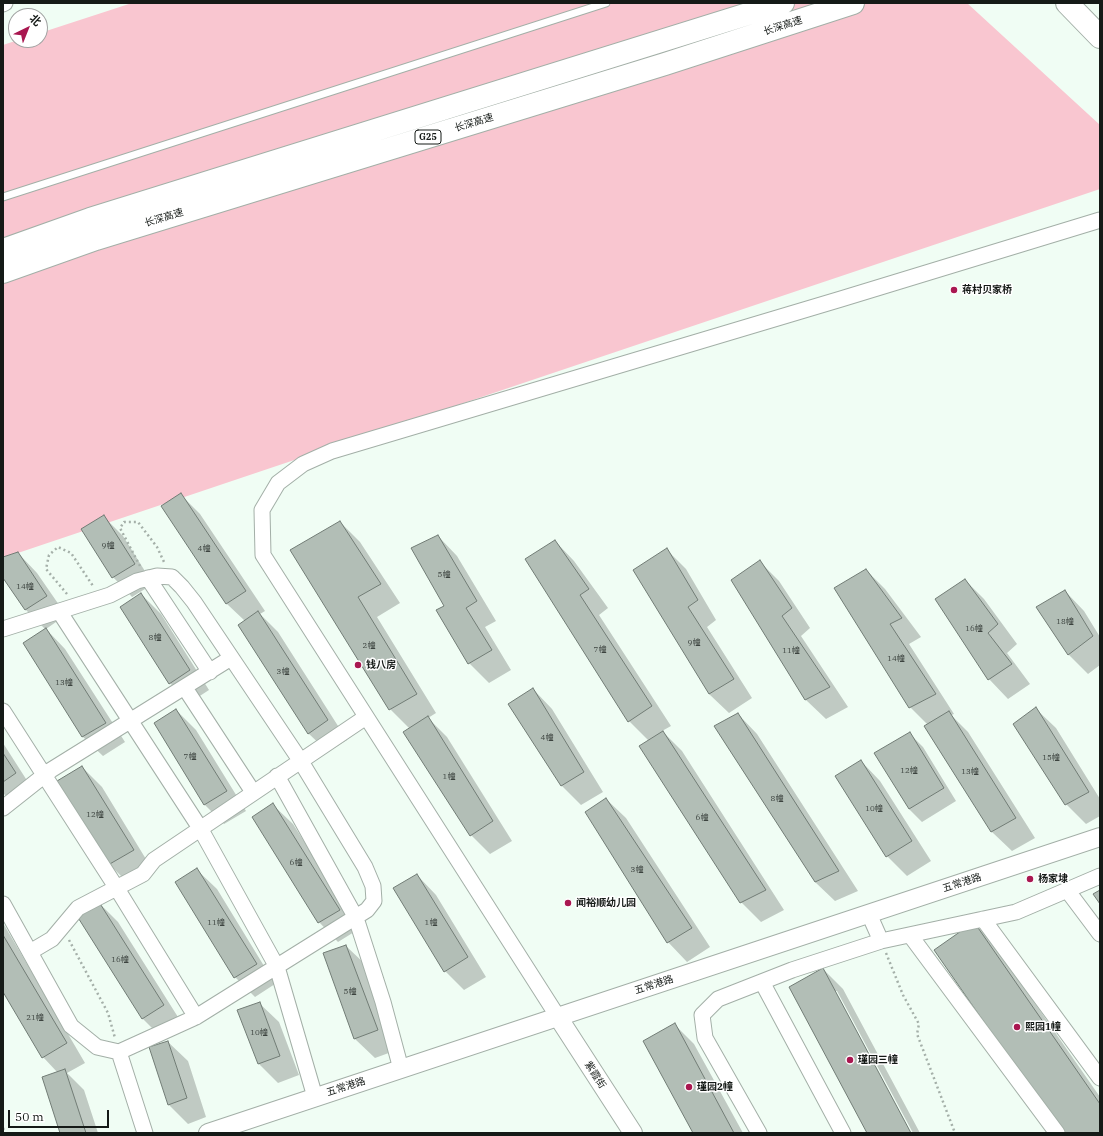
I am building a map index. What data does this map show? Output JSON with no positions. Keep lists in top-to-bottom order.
{
  "streets": {
    "main road": ["长深高速", "G25"],
    "street": ["五常港路", "紫霞街"]
  },
  "crossings": [
    ["五常港路", "紫霞街"]
  ],
  "places": [
    "蒋村贝家桥",
    "钱八房",
    "杨家埭",
    "闻裕顺幼儿园",
    "熙园1幢",
    "瑾园三幢",
    "瑾园2幢"
  ],
  "house_numbers": [
    "9幢",
    "4幢",
    "5幢",
    "14幢",
    "18幢",
    "16幢",
    "8幢",
    "9幢",
    "2幢",
    "7幢",
    "11幢",
    "14幢",
    "3幢",
    "13幢",
    "4幢",
    "7幢",
    "15幢",
    "12幢",
    "13幢",
    "1幢",
    "8幢",
    "10幢",
    "12幢",
    "6幢",
    "6幢",
    "3幢",
    "11幢",
    "1幢",
    "16幢",
    "5幢",
    "21幢",
    "10幢"
  ],
  "scale_bar": "50 m",
  "north": "top right"
}
